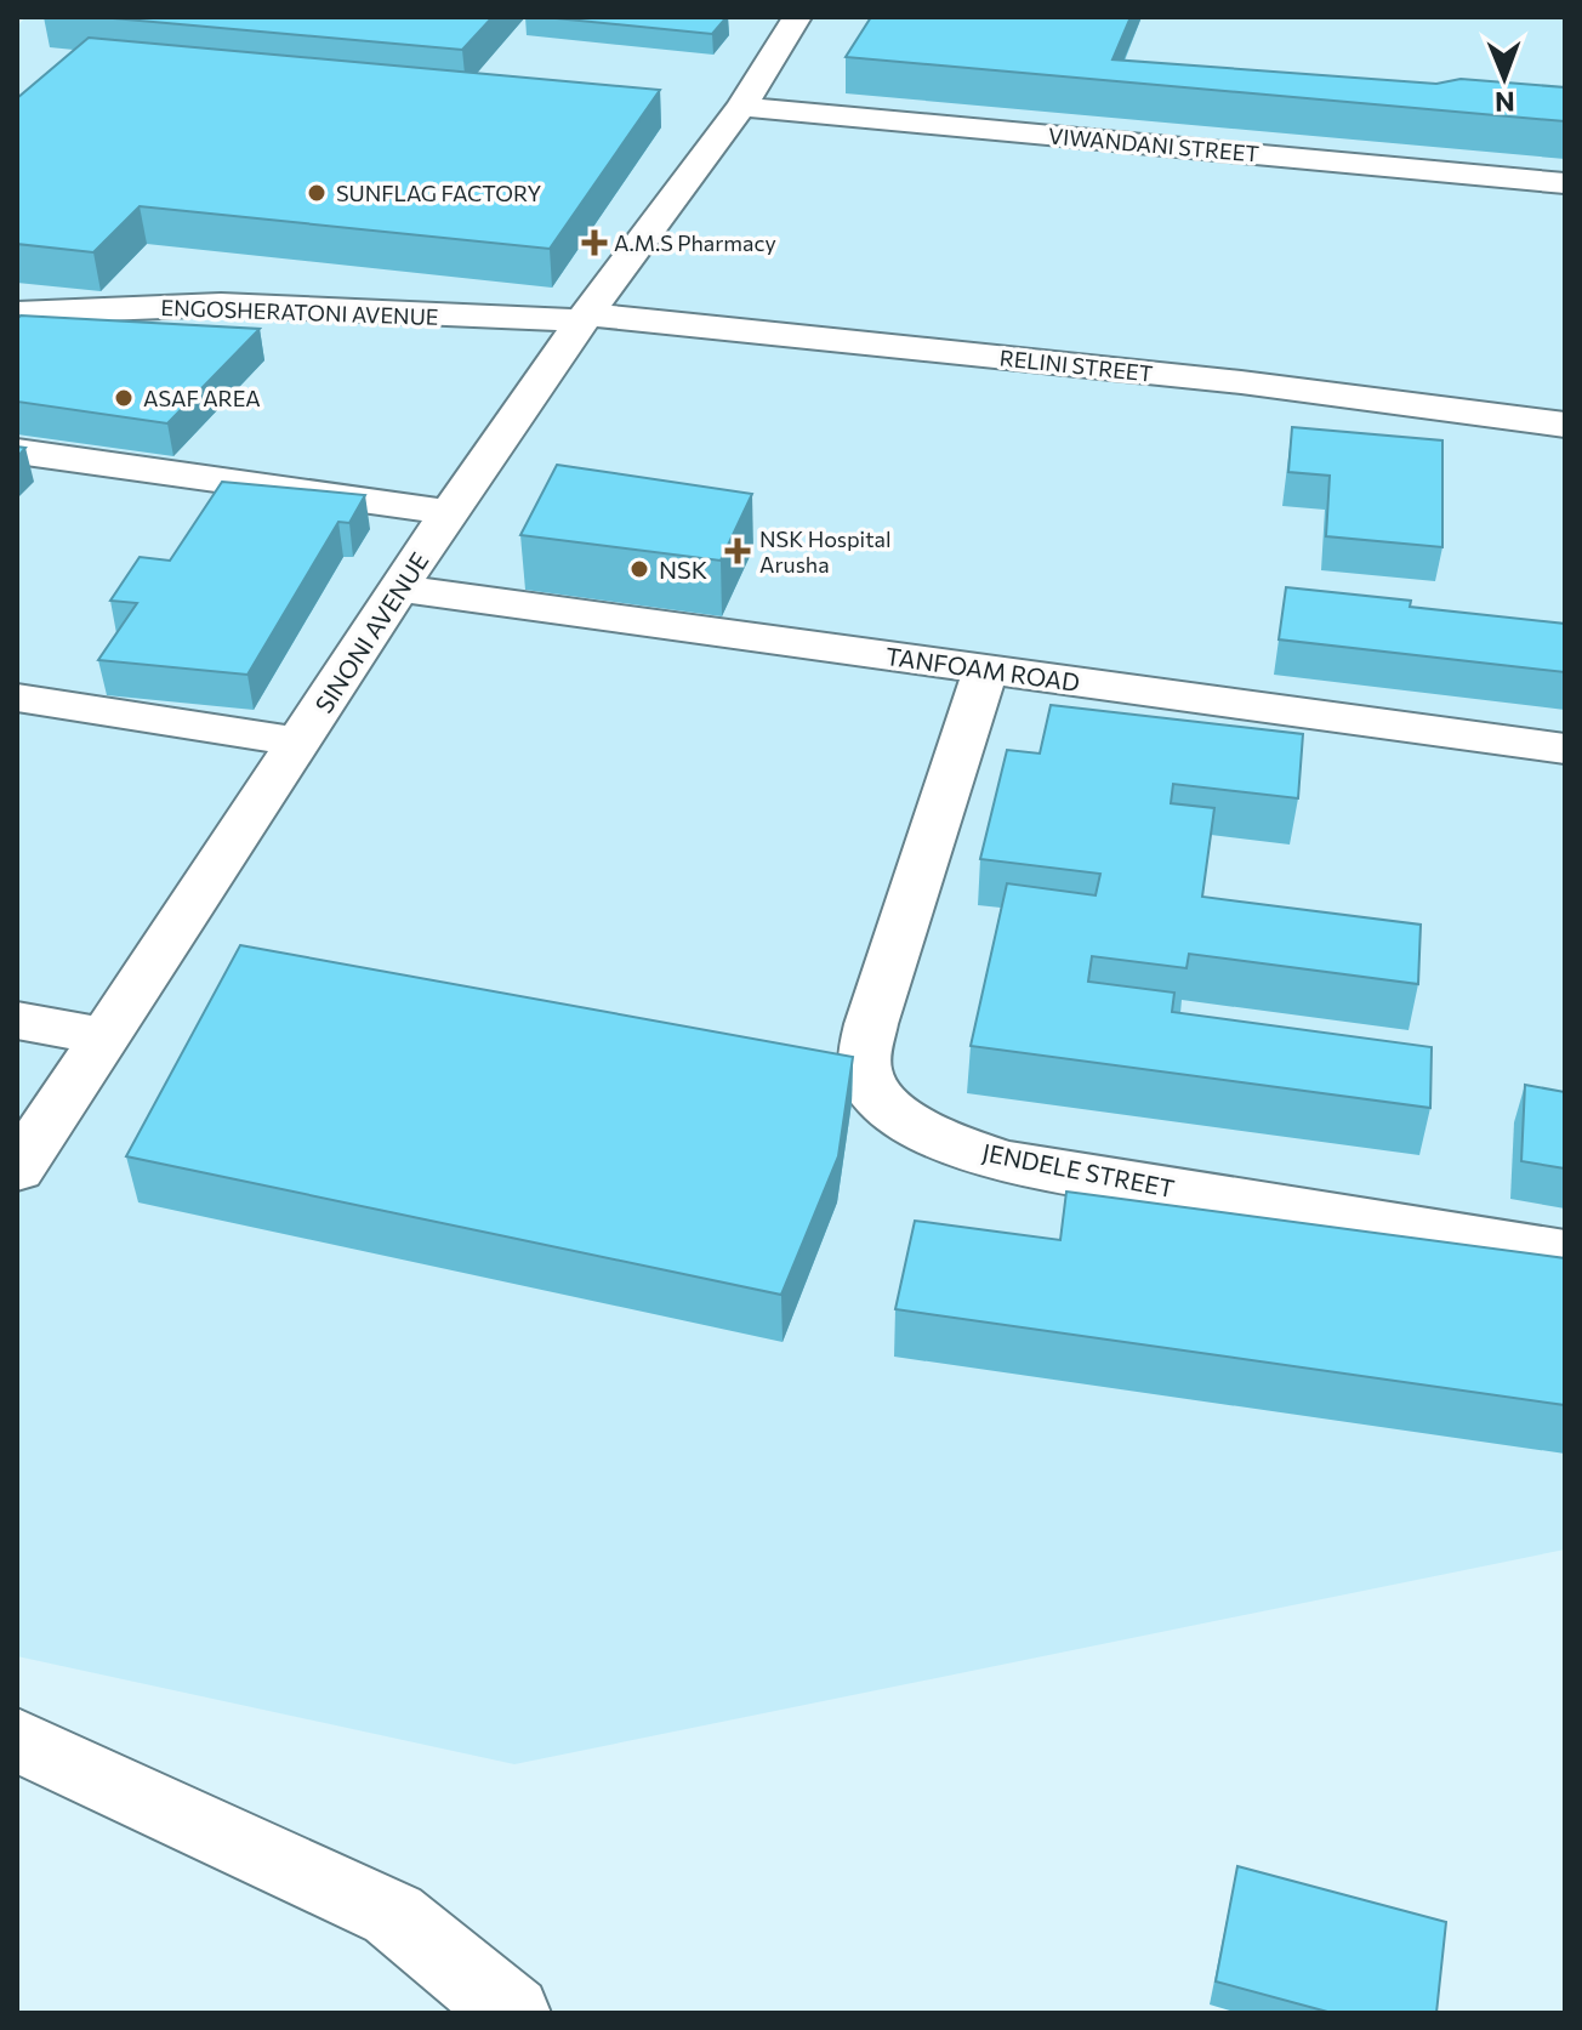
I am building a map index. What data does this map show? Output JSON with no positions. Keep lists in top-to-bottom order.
{
  "streets": {
    "street": [
      "VIWANDANI STREET",
      "ENGOSHERATONI AVENUE",
      "RELINI STREET",
      "SINONI AVENUE",
      "TANFOAM ROAD",
      "JENDELE STREET"
    ]
  },
  "crossings": [
    ["VIWANDANI STREET", "SINONI AVENUE"],
    ["ENGOSHERATONI AVENUE", "RELINI STREET"],
    ["ENGOSHERATONI AVENUE", "SINONI AVENUE"],
    ["RELINI STREET", "SINONI AVENUE"],
    ["SINONI AVENUE", "TANFOAM ROAD"],
    ["TANFOAM ROAD", "JENDELE STREET"]
  ],
  "places": {
    "other": ["SUNFLAG FACTORY", "ASAF AREA", "NSK"],
    "health": ["A.M.S Pharmacy", "NSK Hospital Arusha"]
  },
  "north": "bottom"
}
